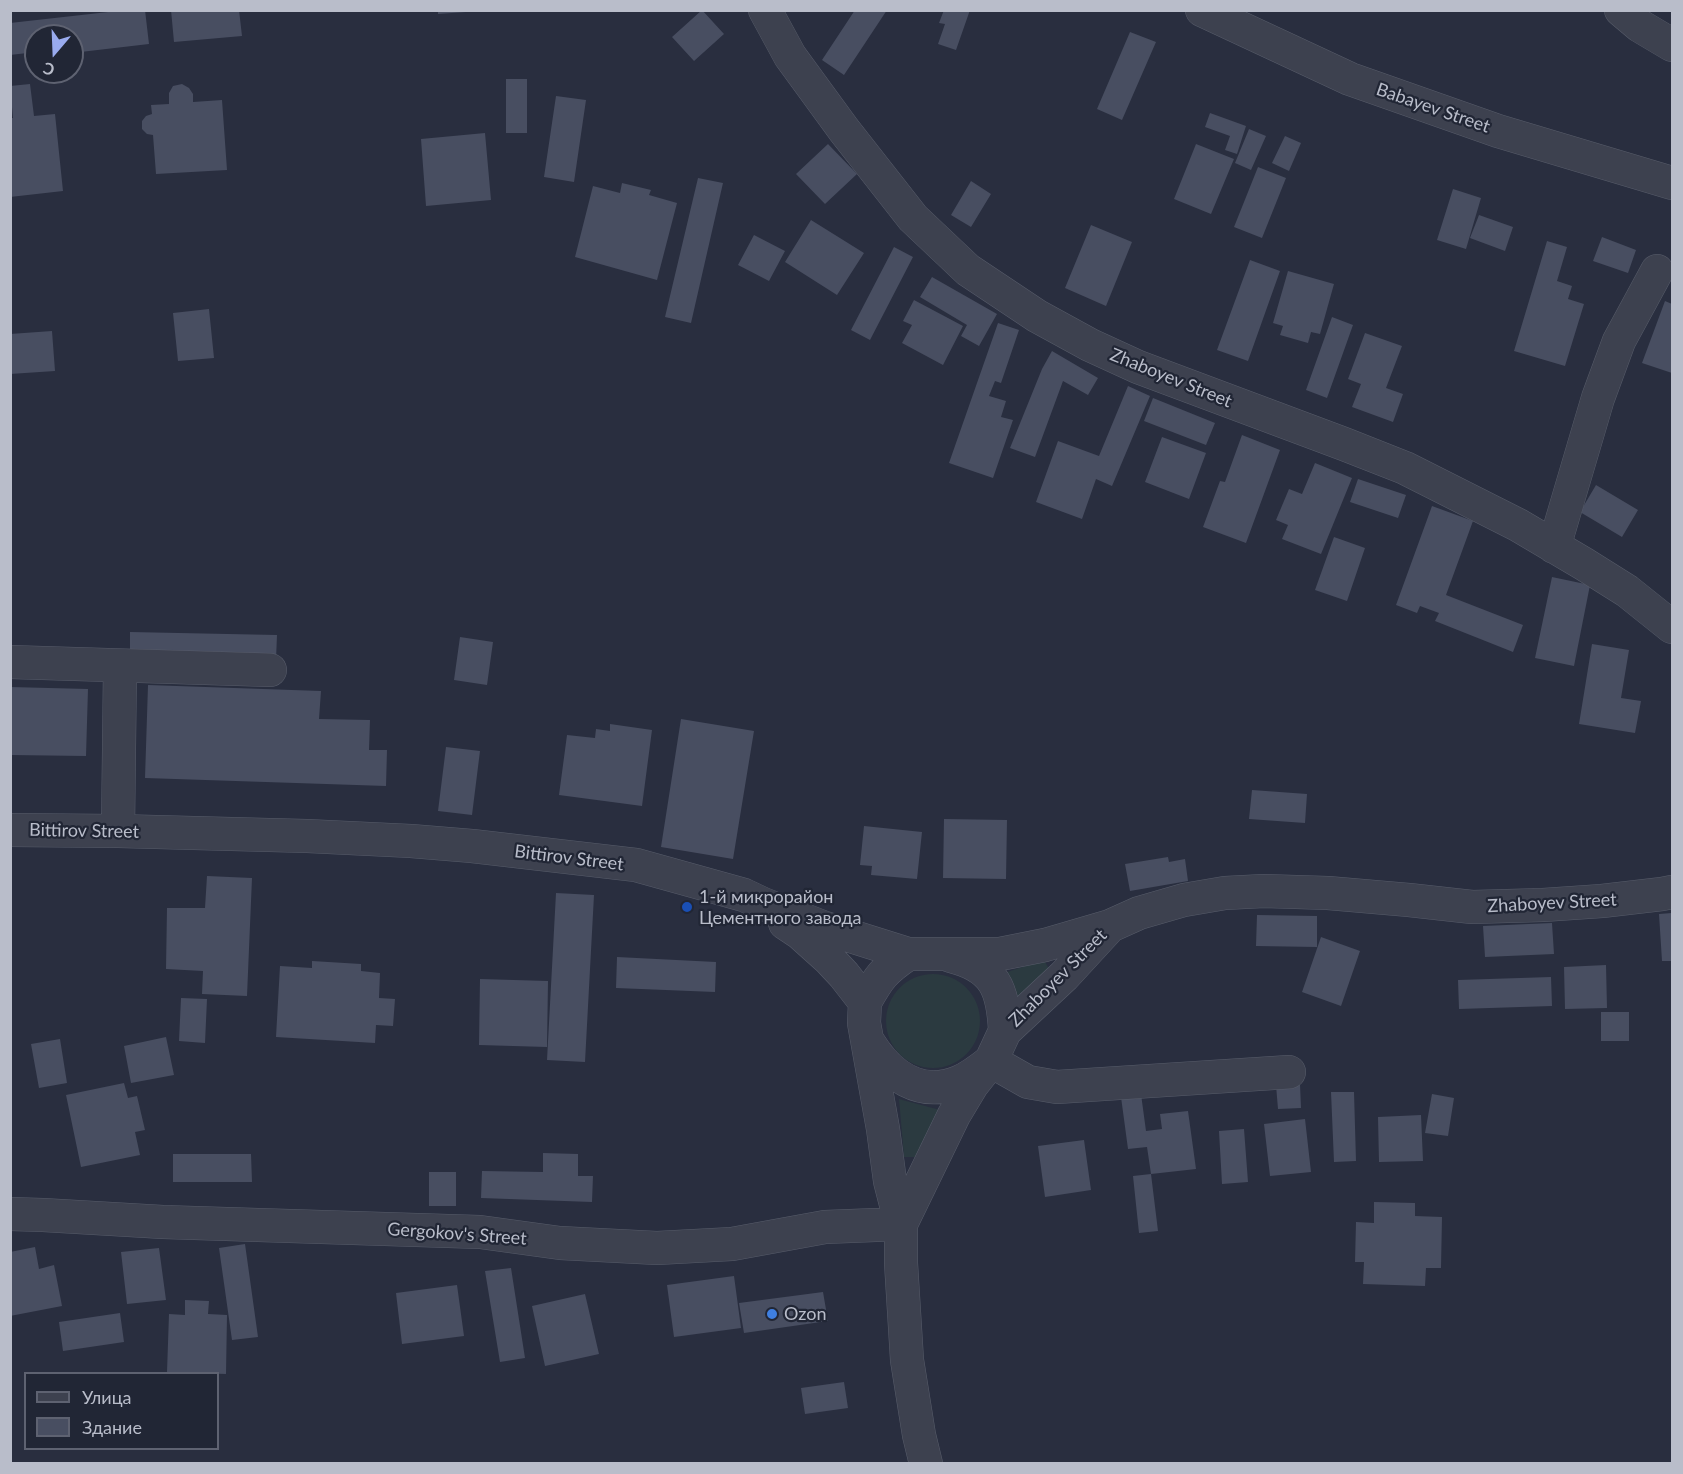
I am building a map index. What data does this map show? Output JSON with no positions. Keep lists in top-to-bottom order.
{
  "streets": {
    "street": [
      "Babayev Street",
      "Zhaboyev Street",
      "Bittirov Street",
      "Gergokov's Street"
    ]
  },
  "crossings": [
    ["Zhaboyev Street", "Bittirov Street"],
    ["Zhaboyev Street", "Gergokov's Street"]
  ],
  "places": ["1-й микрорайон Цементного завода", "Ozon"],
  "legend": ["Улица", "Здание"],
  "north": "bottom"
}
